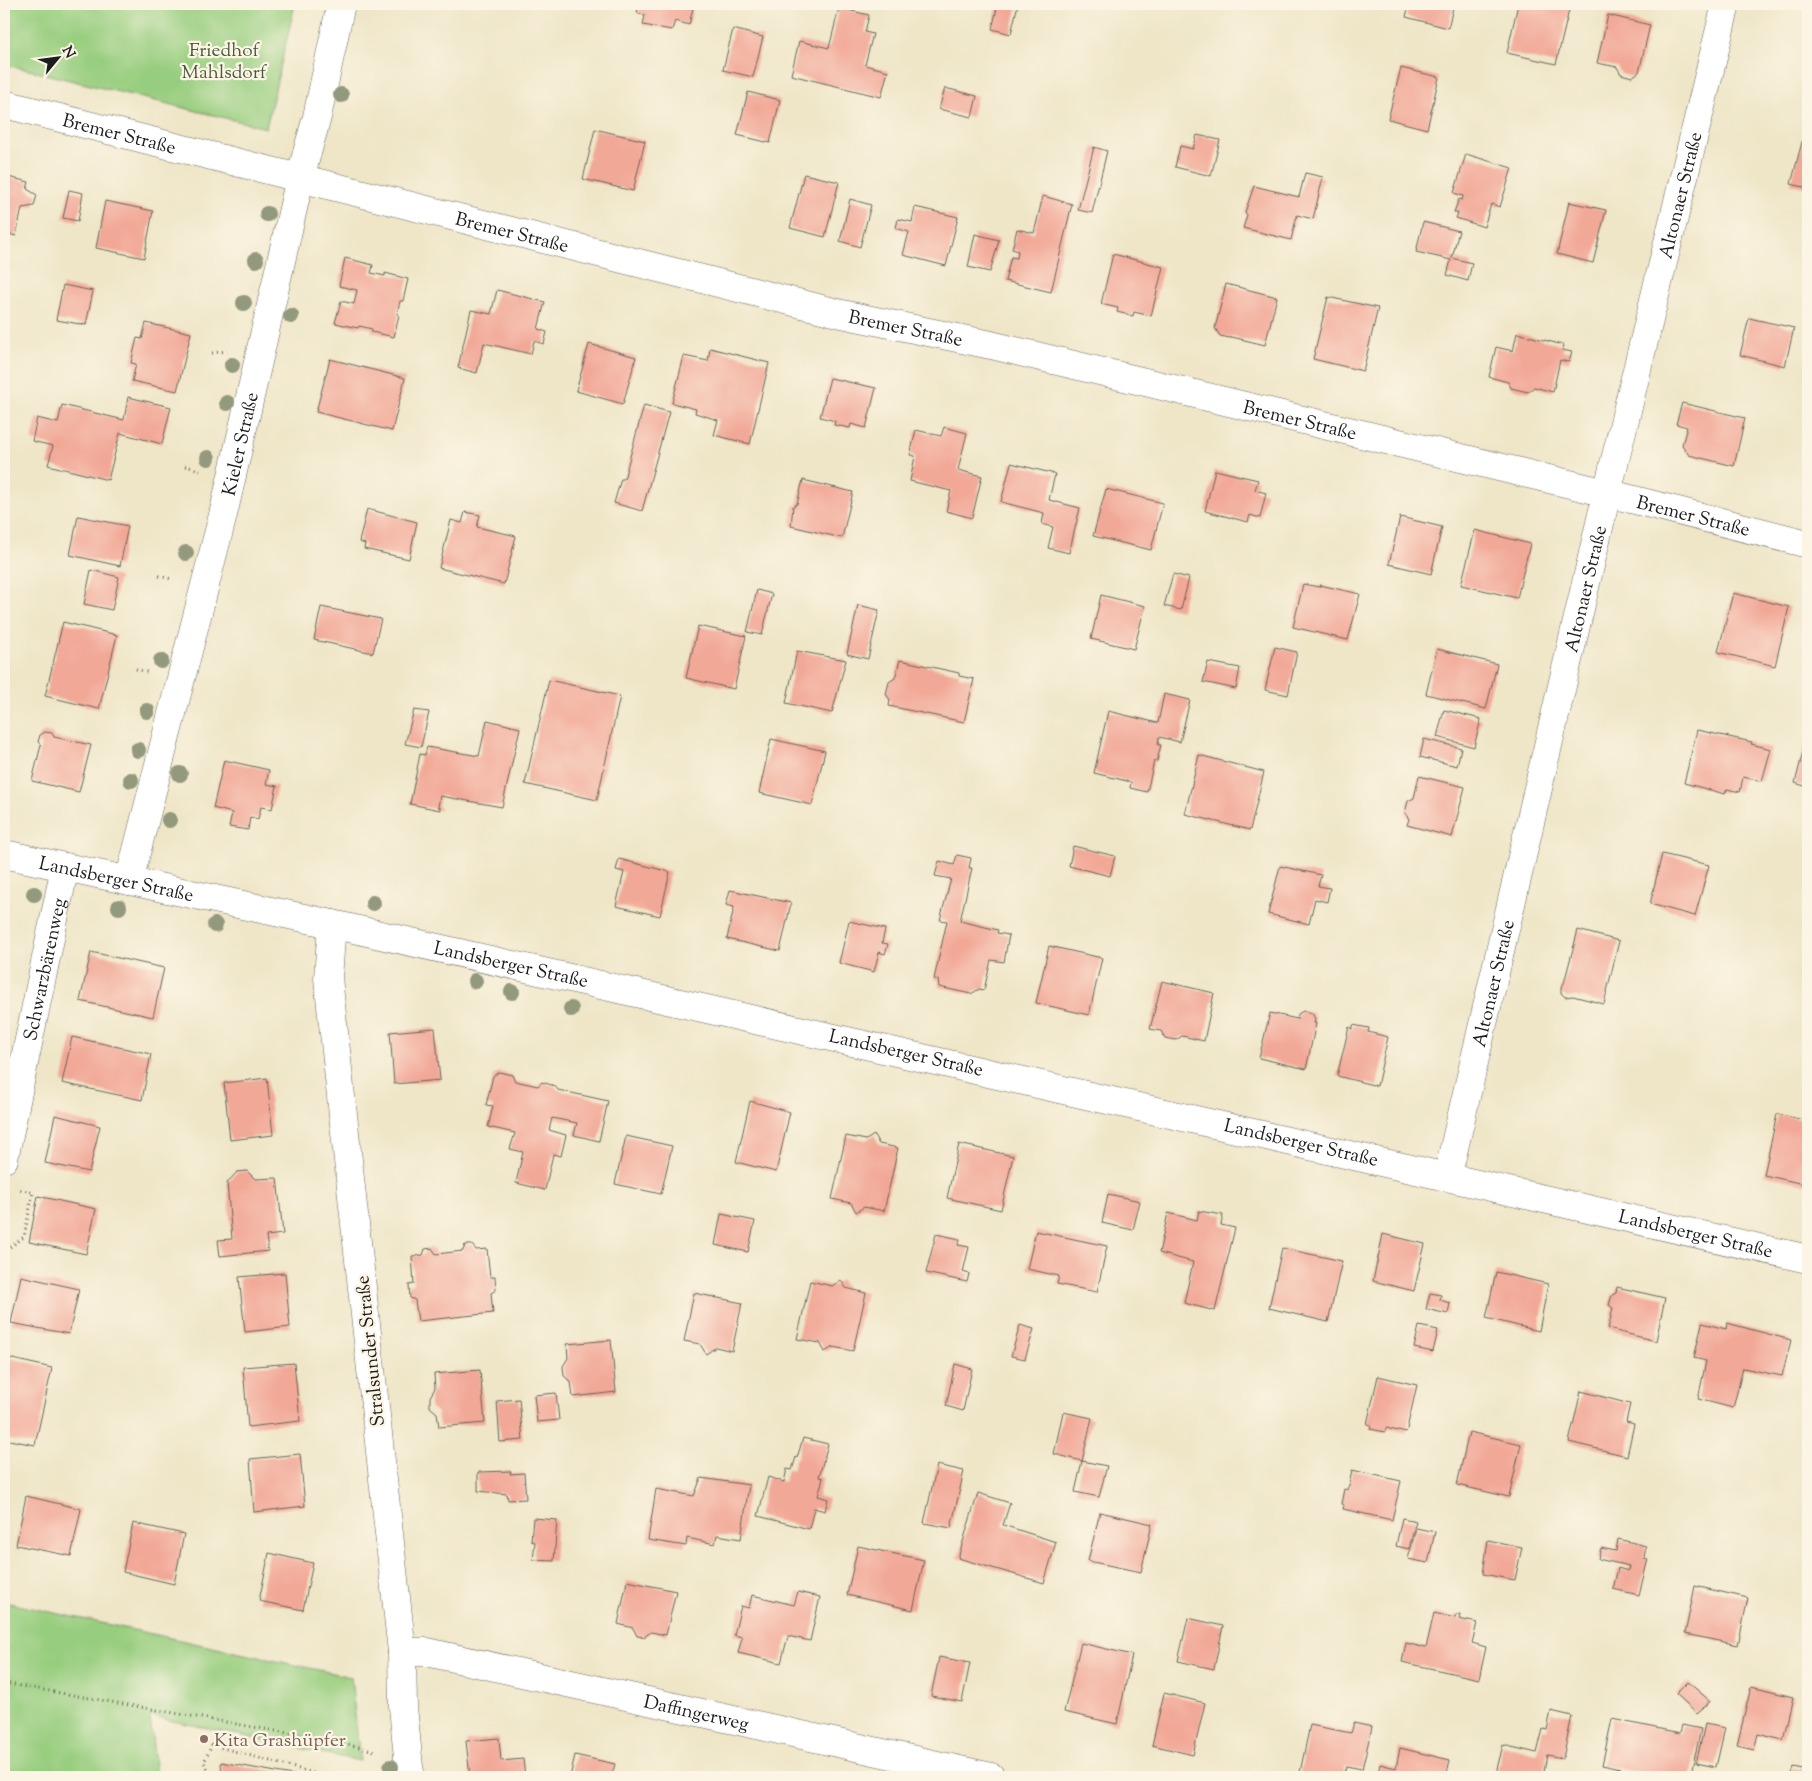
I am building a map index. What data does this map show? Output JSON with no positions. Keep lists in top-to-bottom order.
{
  "streets": {
    "street": [
      "Bremer Straße",
      "Altonaer Straße",
      "Kieler Straße",
      "Landsberger Straße",
      "Schwarzbärenweg",
      "Stralsunder Straße",
      "Daffingerweg"
    ]
  },
  "crossings": [
    ["Bremer Straße", "Altonaer Straße"],
    ["Bremer Straße", "Kieler Straße"],
    ["Altonaer Straße", "Landsberger Straße"],
    ["Kieler Straße", "Landsberger Straße"],
    ["Landsberger Straße", "Schwarzbärenweg"],
    ["Landsberger Straße", "Stralsunder Straße"],
    ["Stralsunder Straße", "Daffingerweg"]
  ],
  "parks": ["Friedhof Mahlsdorf"],
  "places": ["Kita Grashüpfer"],
  "north": "top right"
}
